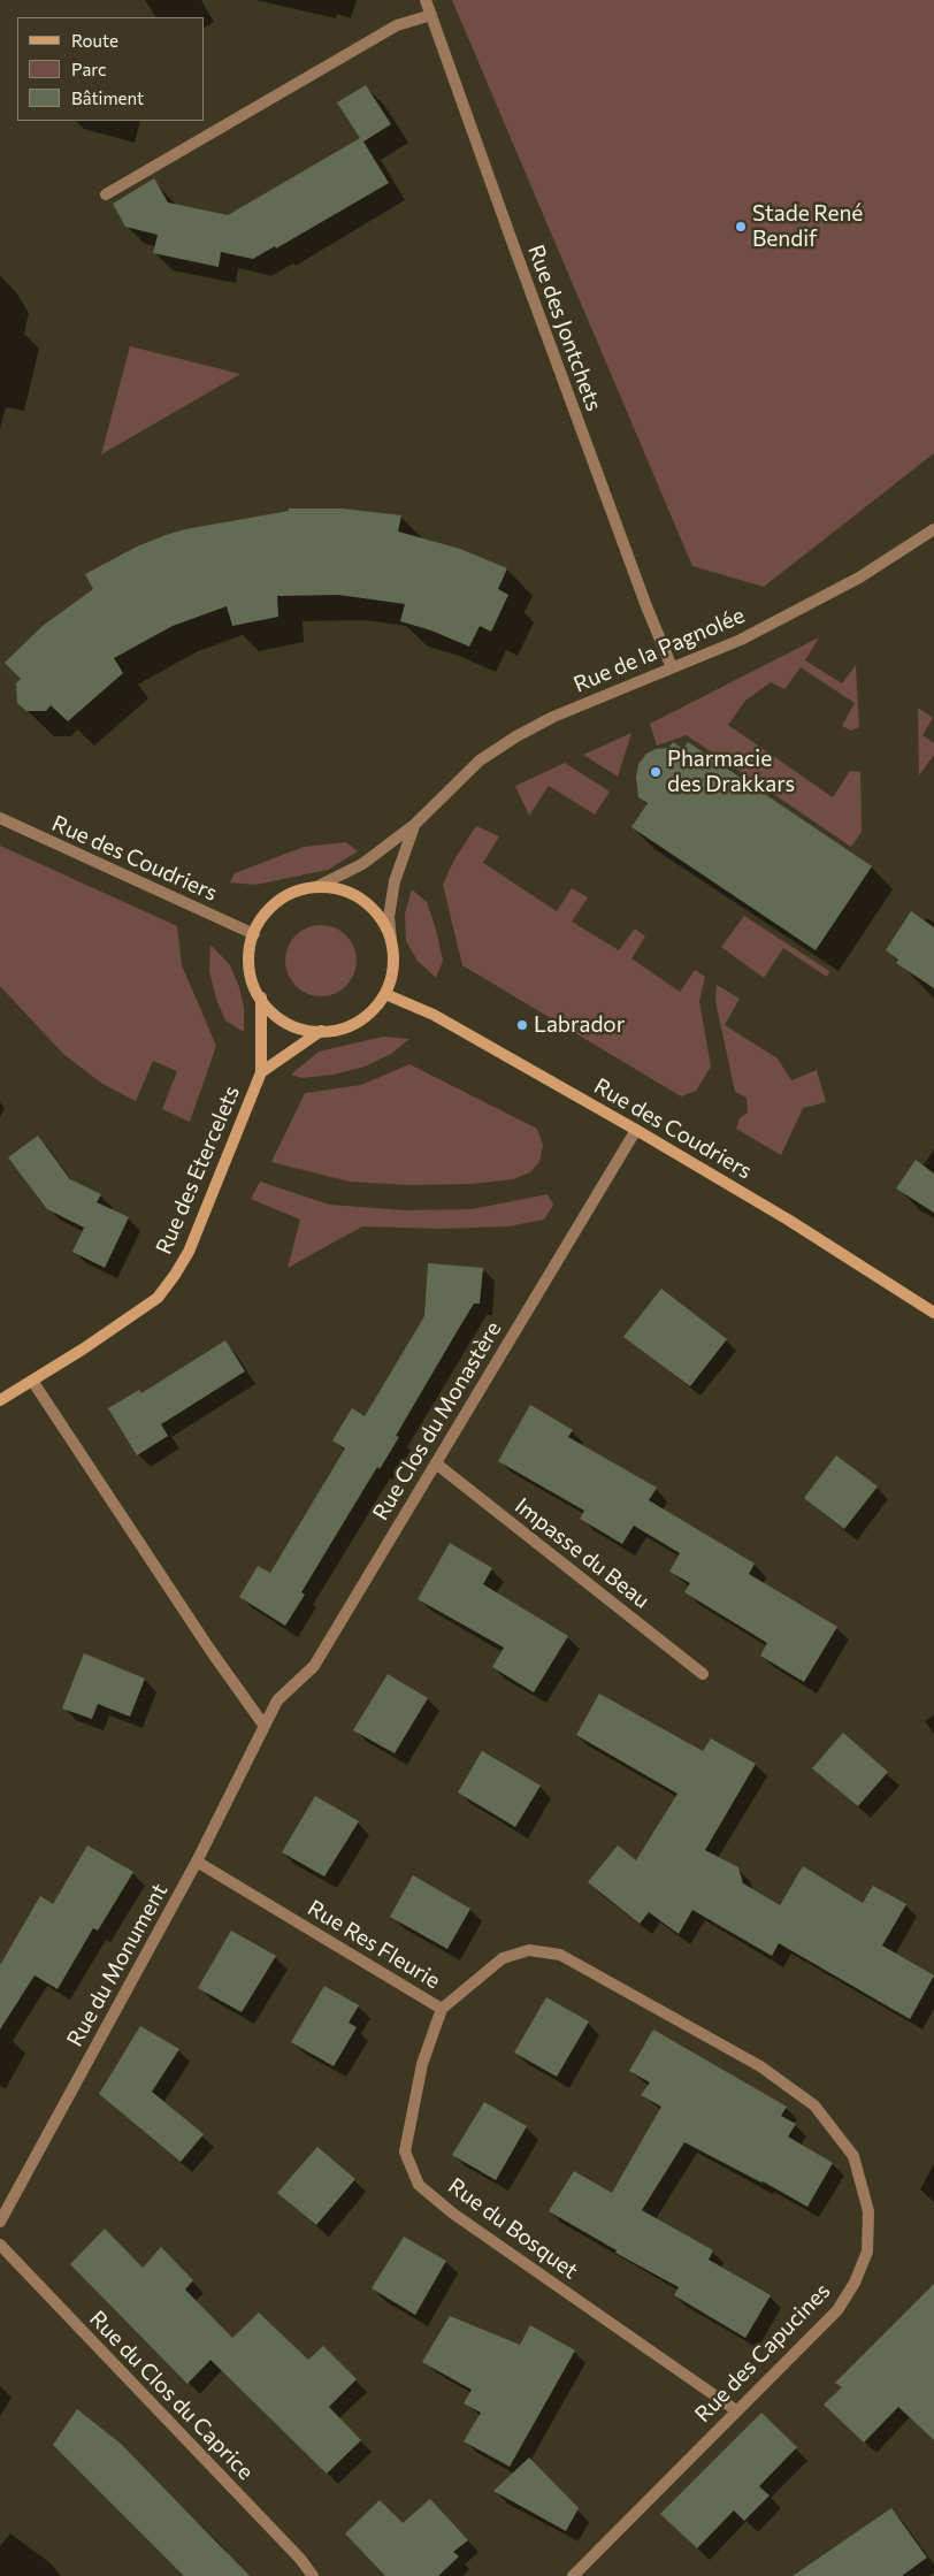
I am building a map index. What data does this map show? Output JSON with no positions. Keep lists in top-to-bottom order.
{
  "streets": {
    "street": [
      "Rue des Jontchets",
      "Rue de la Pagnolée",
      "Rue des Coudriers",
      "Rue des Etercelets",
      "Rue Clos du Monastère",
      "Impasse du Beau",
      "Rue Res Fleurie",
      "Rue du Monument",
      "Rue du Bosquet",
      "Rue des Capucines",
      "Rue du Clos du Caprice"
    ]
  },
  "crossings": [
    ["Rue des Jontchets", "Rue de la Pagnolée"],
    ["Rue de la Pagnolée", "Rue des Coudriers"],
    ["Rue de la Pagnolée", "Rue des Etercelets"],
    ["Rue des Coudriers", "Rue des Etercelets"],
    ["Rue des Coudriers", "Rue Clos du Monastère"],
    ["Rue Clos du Monastère", "Impasse du Beau"],
    ["Rue Clos du Monastère", "Rue du Monument"],
    ["Rue Res Fleurie", "Rue du Monument"],
    ["Rue Res Fleurie", "Rue du Bosquet"],
    ["Rue Res Fleurie", "Rue des Capucines"],
    ["Rue du Bosquet", "Rue des Capucines"]
  ],
  "places": ["Stade René Bendif", "Pharmacie des Drakkars", "Labrador"],
  "legend": ["Route", "Parc", "Bâtiment"]
}
